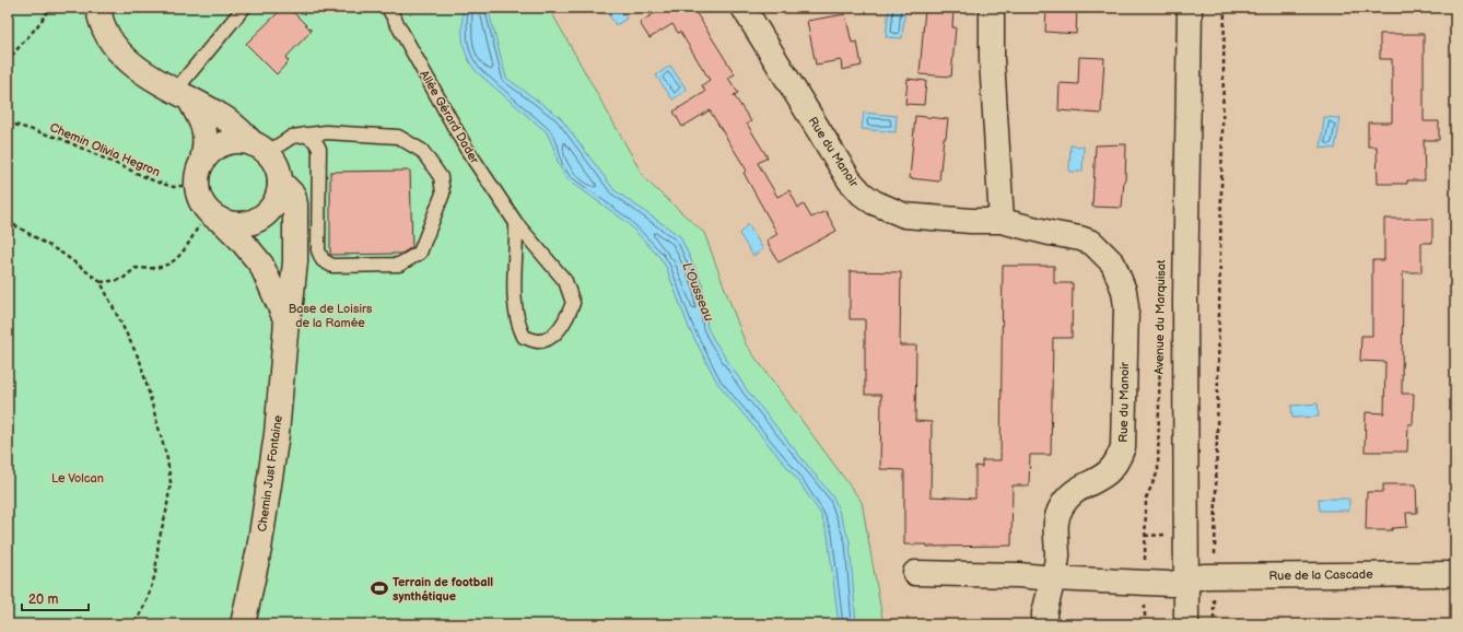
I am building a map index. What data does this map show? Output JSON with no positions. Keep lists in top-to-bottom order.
{
  "streets": {
    "street": [
      "Rue du Manoir",
      "Avenue du Marquisat",
      "Chemin Just Fontaine",
      "Rue de la Cascade"
    ],
    "lane": ["Allée Gérard Dader"],
    "path": ["Chemin Olivia Hegron"]
  },
  "crossings": [
    ["Chemin Olivia Hegron", "Chemin Just Fontaine"],
    ["Avenue du Marquisat", "Rue de la Cascade"]
  ],
  "water": ["L'Ousseau"],
  "parks": ["Base de Loisirs de la Ramée", "Le Volcan"],
  "places": {
    "sports": ["Terrain de football synthétique"]
  },
  "scale_bar": "20 m"
}
